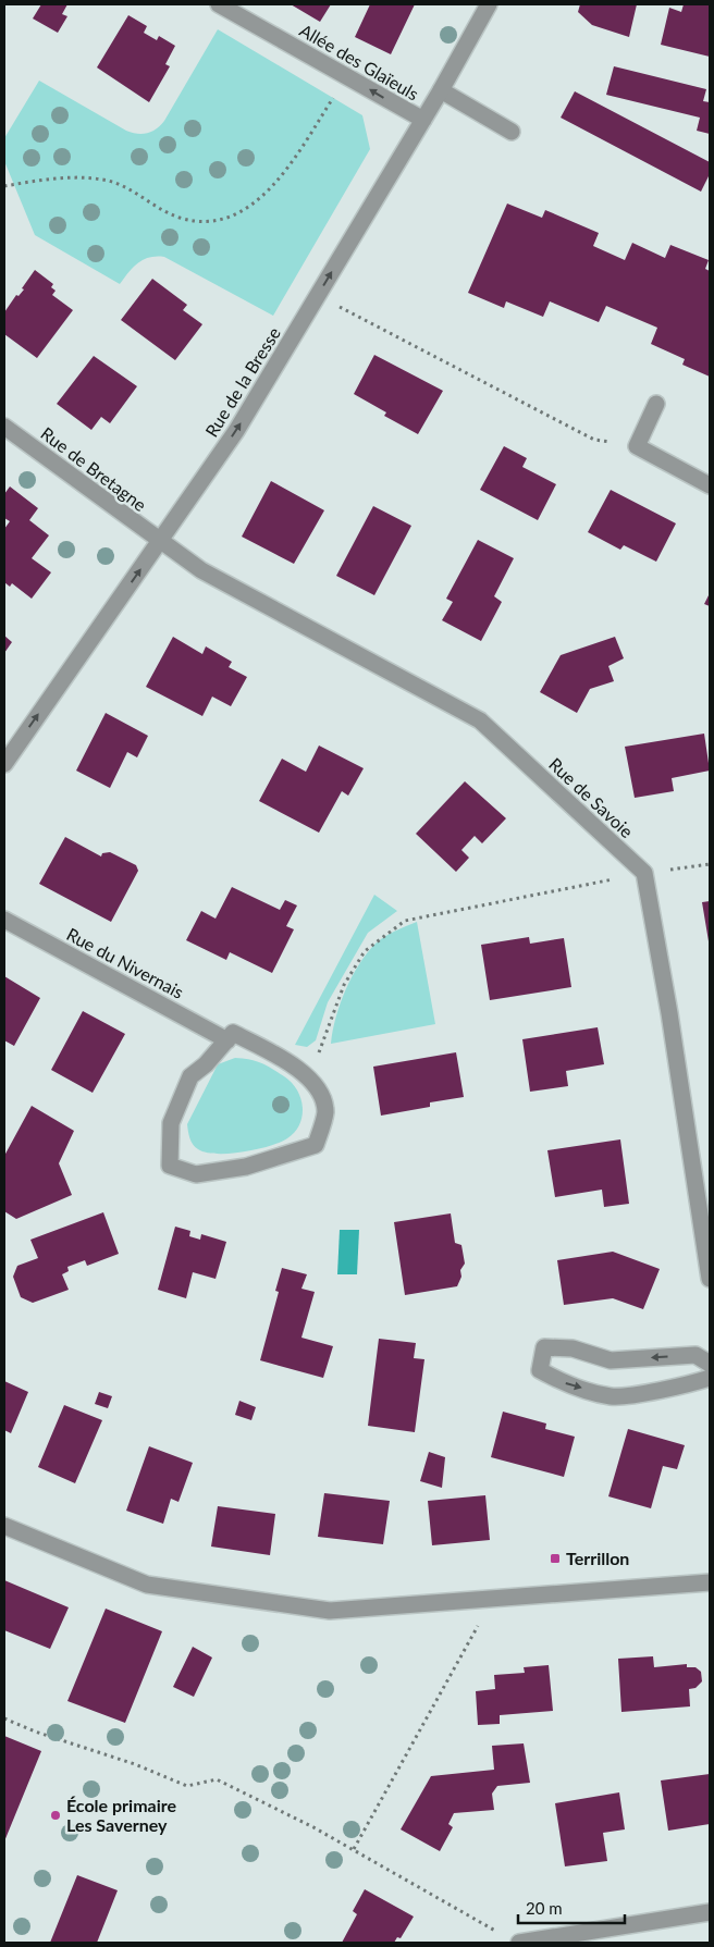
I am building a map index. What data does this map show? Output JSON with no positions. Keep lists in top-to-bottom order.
{
  "streets": {
    "street": [
      "Allée des Glaïeuls",
      "Rue de la Bresse",
      "Rue de Bretagne",
      "Rue de Savoie",
      "Rue du Nivernais"
    ]
  },
  "crossings": [
    ["Allée des Glaïeuls", "Rue de la Bresse"],
    ["Rue de la Bresse", "Rue de Bretagne"],
    ["Rue de la Bresse", "Rue de Savoie"],
    ["Rue de Bretagne", "Rue de Savoie"]
  ],
  "one_way": ["Allée des Glaïeuls", "Rue de la Bresse"],
  "places": {
    "transit": ["Terrillon"],
    "other": ["École primaire Les Saverney"]
  },
  "scale_bar": "20 m"
}
